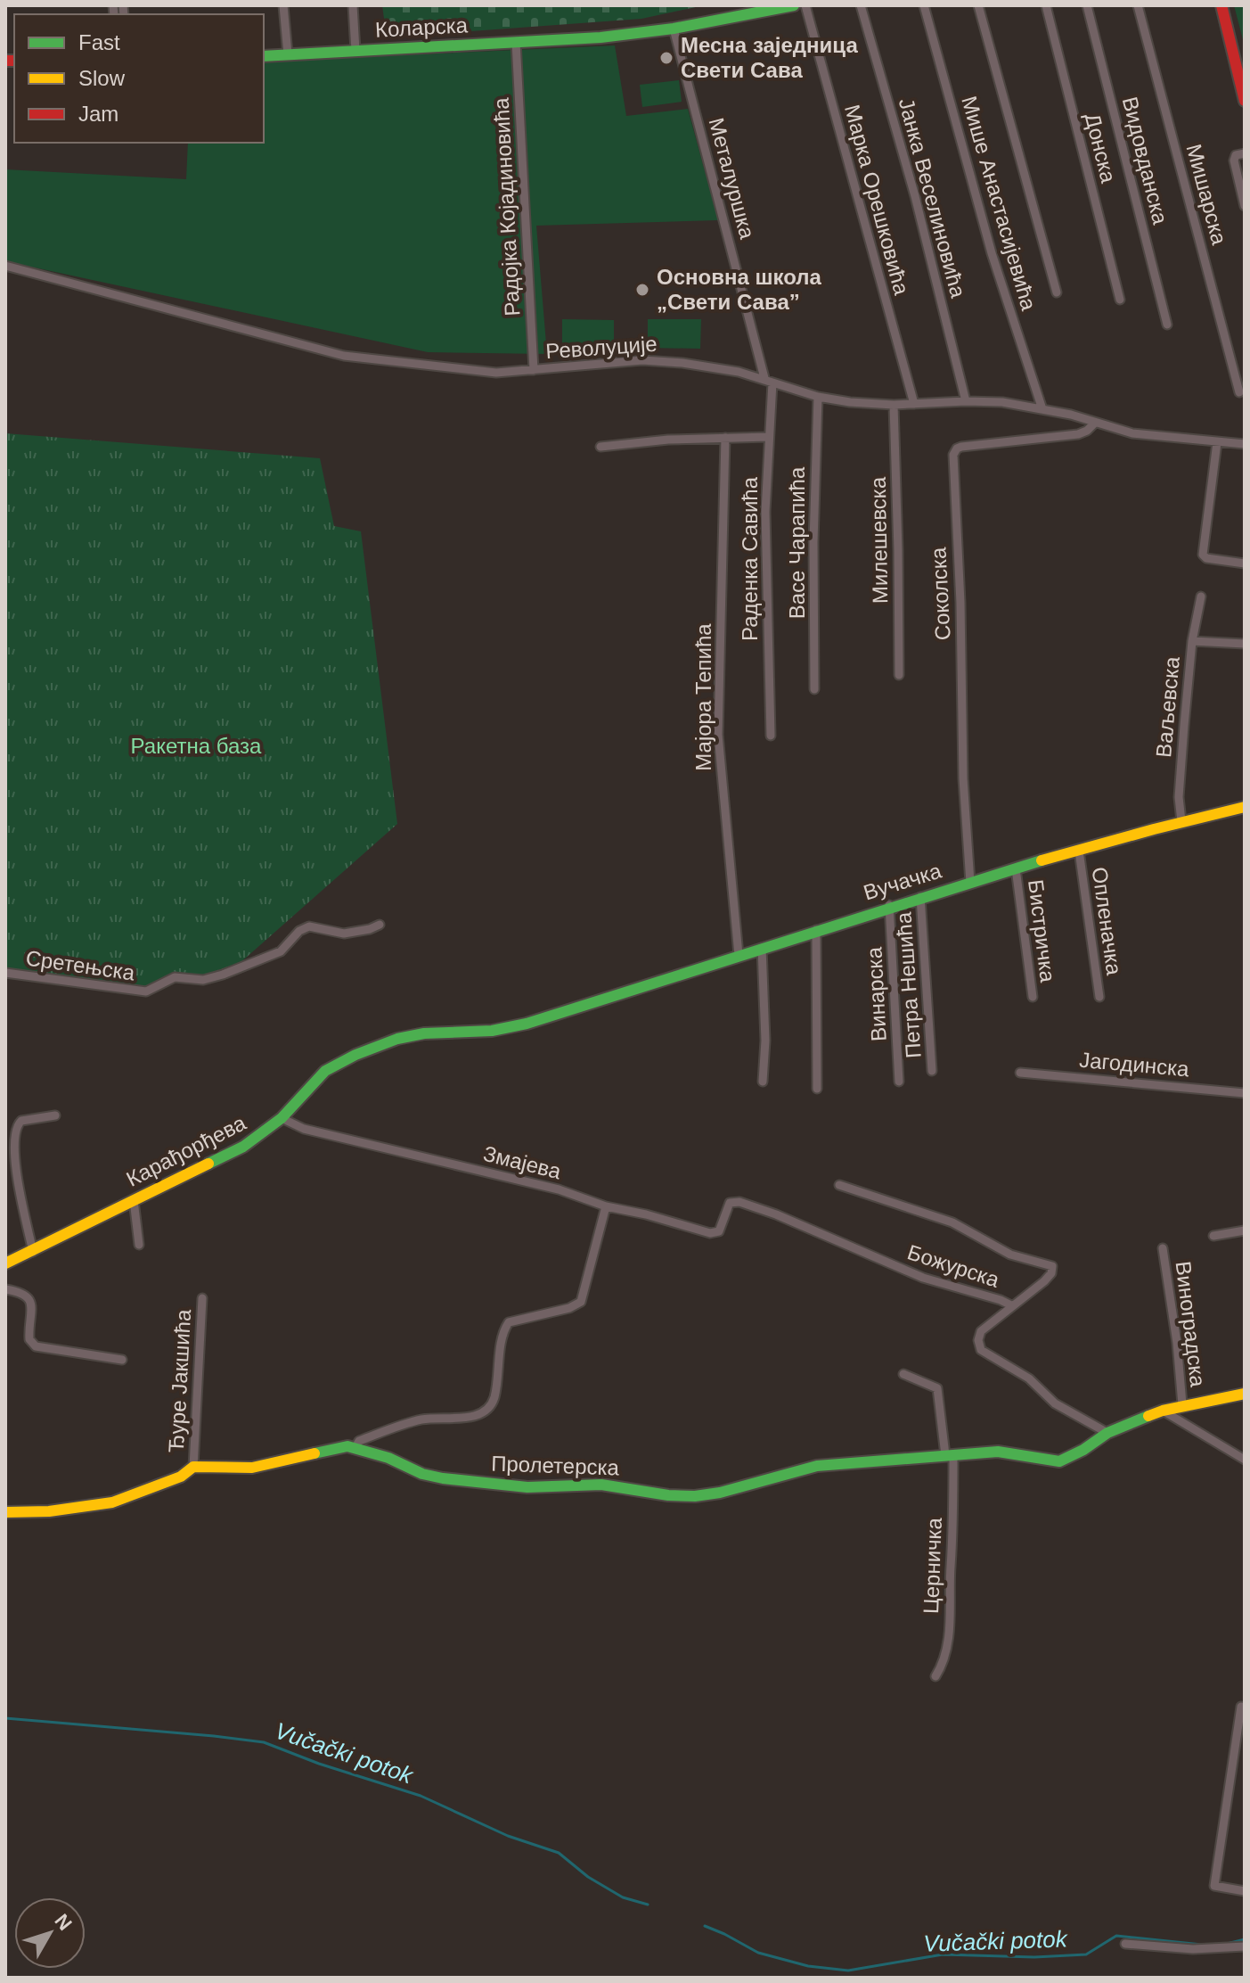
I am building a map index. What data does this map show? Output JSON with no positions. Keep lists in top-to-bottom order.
{
  "streets": {
    "street": [
      "Коларска",
      "Донска",
      "Видовданска",
      "Металуршка",
      "Мишарска",
      "Јанка Веселиновића",
      "Марка Орешковића",
      "Мише Анастасијевића",
      "Радојка Којадиновића",
      "Револуције",
      "Милешевска",
      "Васе Чарапића",
      "Раденка Савића",
      "Соколска",
      "Мајора Тепића",
      "Ваљевска",
      "Вучачка",
      "Опленачка",
      "Бистричка",
      "Сретењска",
      "Петра Нешића",
      "Винарска",
      "Јагодинска",
      "Карађорђева",
      "Змајева",
      "Божурска",
      "Виноградска",
      "Ђуре Јакшића",
      "Пролетерска",
      "Церничка"
    ]
  },
  "crossings": [
    ["Коларска", "Металуршка"],
    ["Коларска", "Радојка Којадиновића"],
    ["Металуршка", "Револуције"],
    ["Металуршка", "Раденка Савића"],
    ["Јанка Веселиновића", "Револуције"],
    ["Марка Орешковића", "Револуције"],
    ["Мише Анастасијевића", "Револуције"],
    ["Радојка Којадиновића", "Револуције"],
    ["Револуције", "Милешевска"],
    ["Револуције", "Васе Чарапића"],
    ["Револуције", "Раденка Савића"],
    ["Револуције", "Соколска"],
    ["Соколска", "Вучачка"],
    ["Мајора Тепића", "Вучачка"],
    ["Ваљевска", "Вучачка"],
    ["Вучачка", "Опленачка"],
    ["Вучачка", "Бистричка"],
    ["Вучачка", "Петра Нешића"],
    ["Вучачка", "Винарска"],
    ["Вучачка", "Карађорђева"],
    ["Карађорђева", "Змајева"],
    ["Змајева", "Божурска"],
    ["Виноградска", "Пролетерска"],
    ["Ђуре Јакшића", "Пролетерска"],
    ["Пролетерска", "Церничка"]
  ],
  "water": ["Vučački potok"],
  "parks": ["Ракетна база"],
  "places": ["Месна заједница Свети Сава", "Основна школа „Свети Сава”"],
  "legend": ["Fast", "Slow", "Jam"],
  "north": "top right"
}
